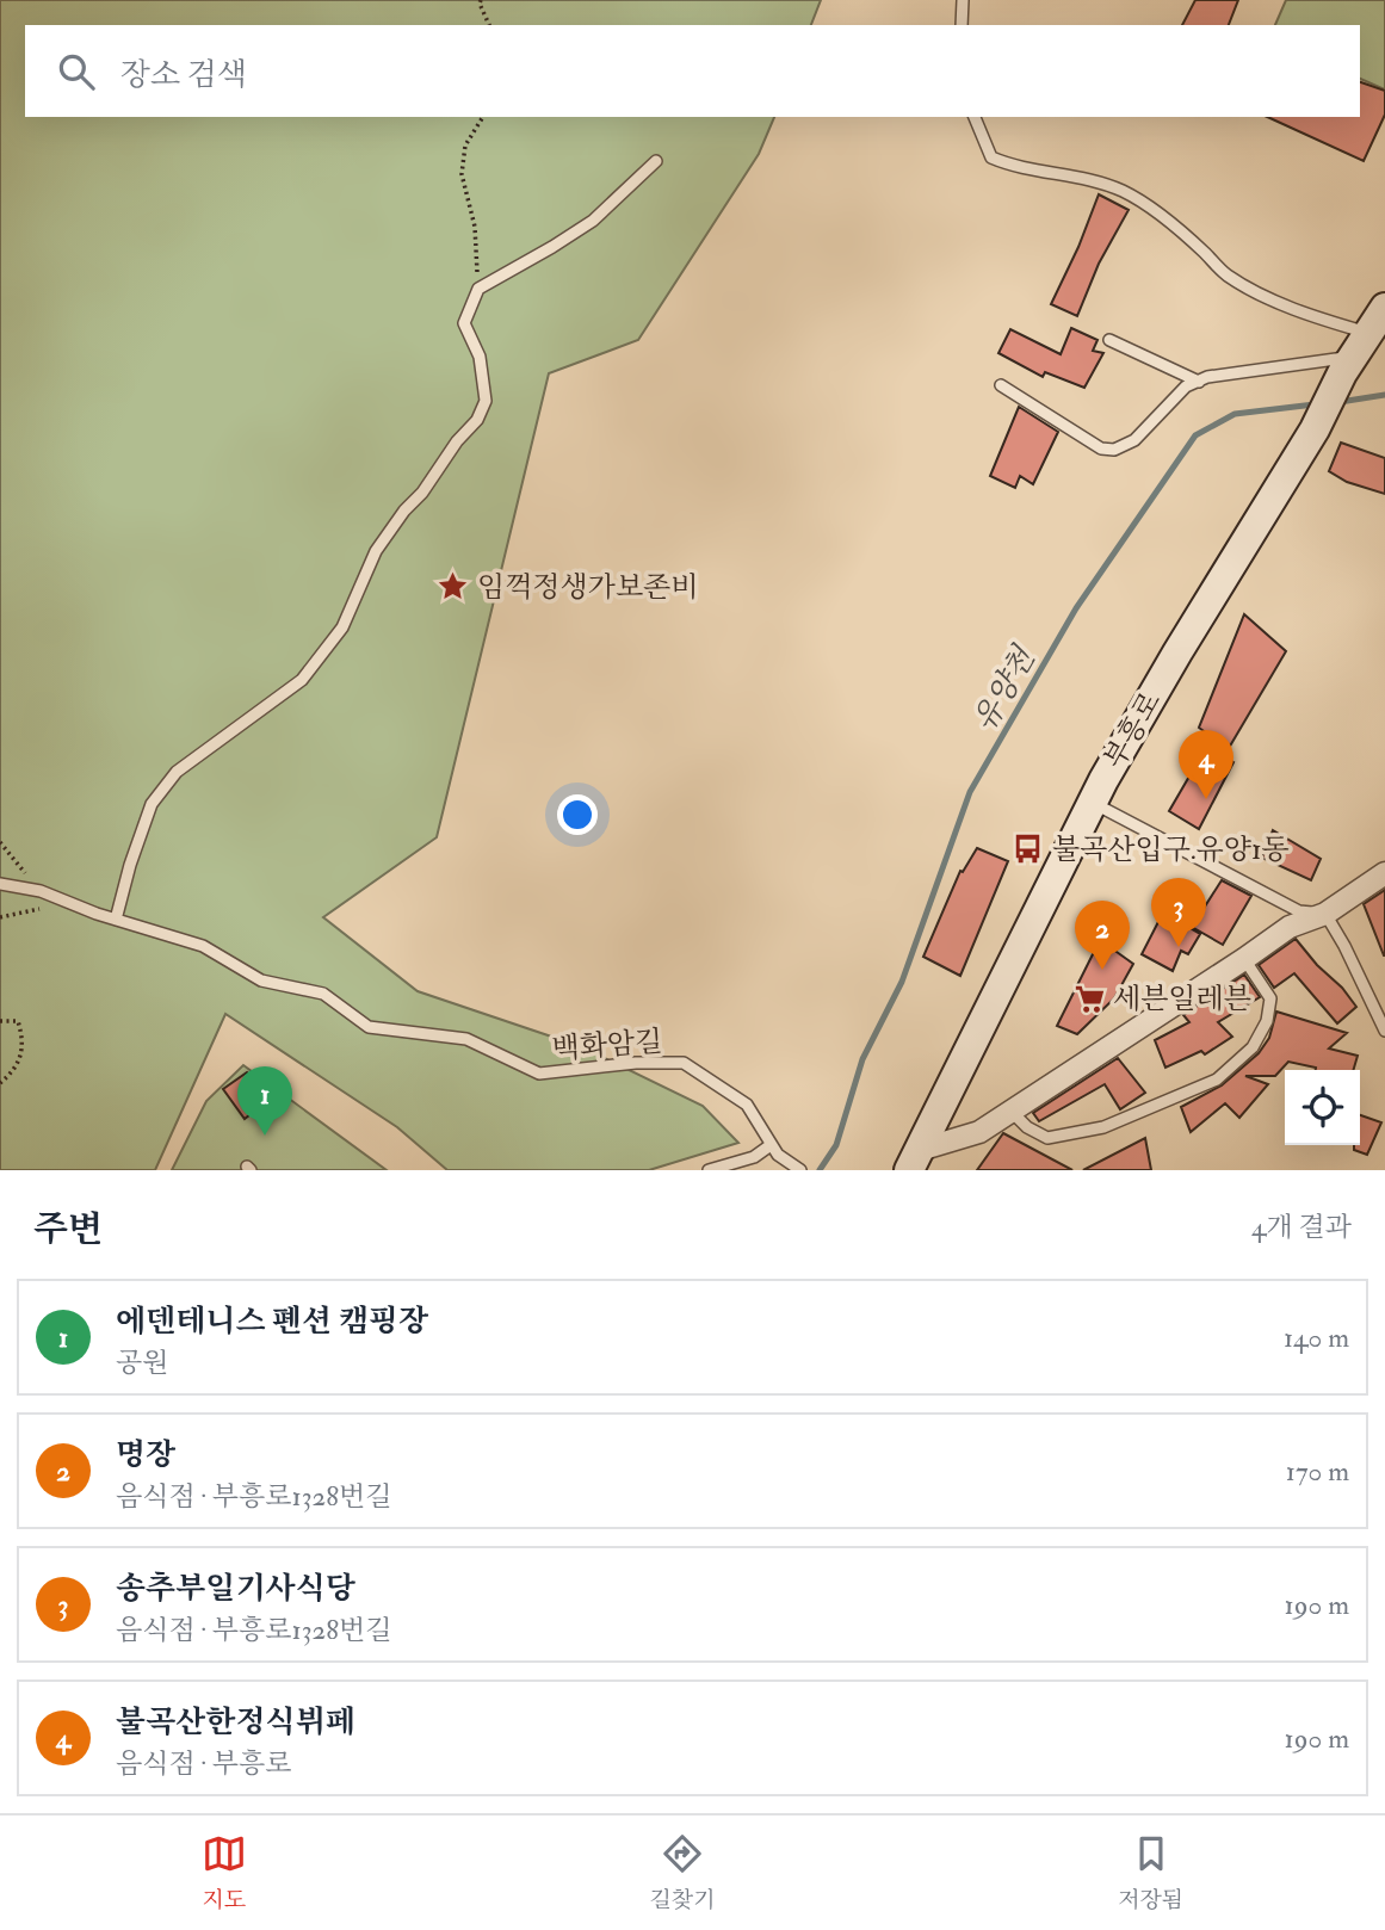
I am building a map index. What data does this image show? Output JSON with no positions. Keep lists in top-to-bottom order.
{
  "streets": {
    "main road": ["부흥로"],
    "lane": ["백화암길"]
  },
  "water": ["유양천"],
  "places": {
    "place": ["임꺽정생가보존비"],
    "bus stop": ["불곡산입구.유양1동"],
    "supermarket": ["세븐일레븐"]
  },
  "page": {
    "search": "장소 검색",
    "pins": [
      "4",
      "3",
      "2",
      "1"
    ],
    "heading": ["주변", "4개 결과"],
    "list": [
      {
        "mark": "1",
        "name": "에덴테니스 폔션 캠핑장",
        "note": "공원",
        "value": "140 m"
      },
      {
        "mark": "2",
        "name": "명장",
        "note": "음식점 · 부흥로1328번길",
        "value": "170 m"
      },
      {
        "mark": "3",
        "name": "송추부일기사식당",
        "note": "음식점 · 부흥로1328번길",
        "value": "190 m"
      },
      {
        "mark": "4",
        "name": "불곡산한정식뷔페",
        "note": "음식점 · 부흥로",
        "value": "190 m"
      }
    ],
    "nav": ["지도", "길찾기", "저장됨"]
  }
}
